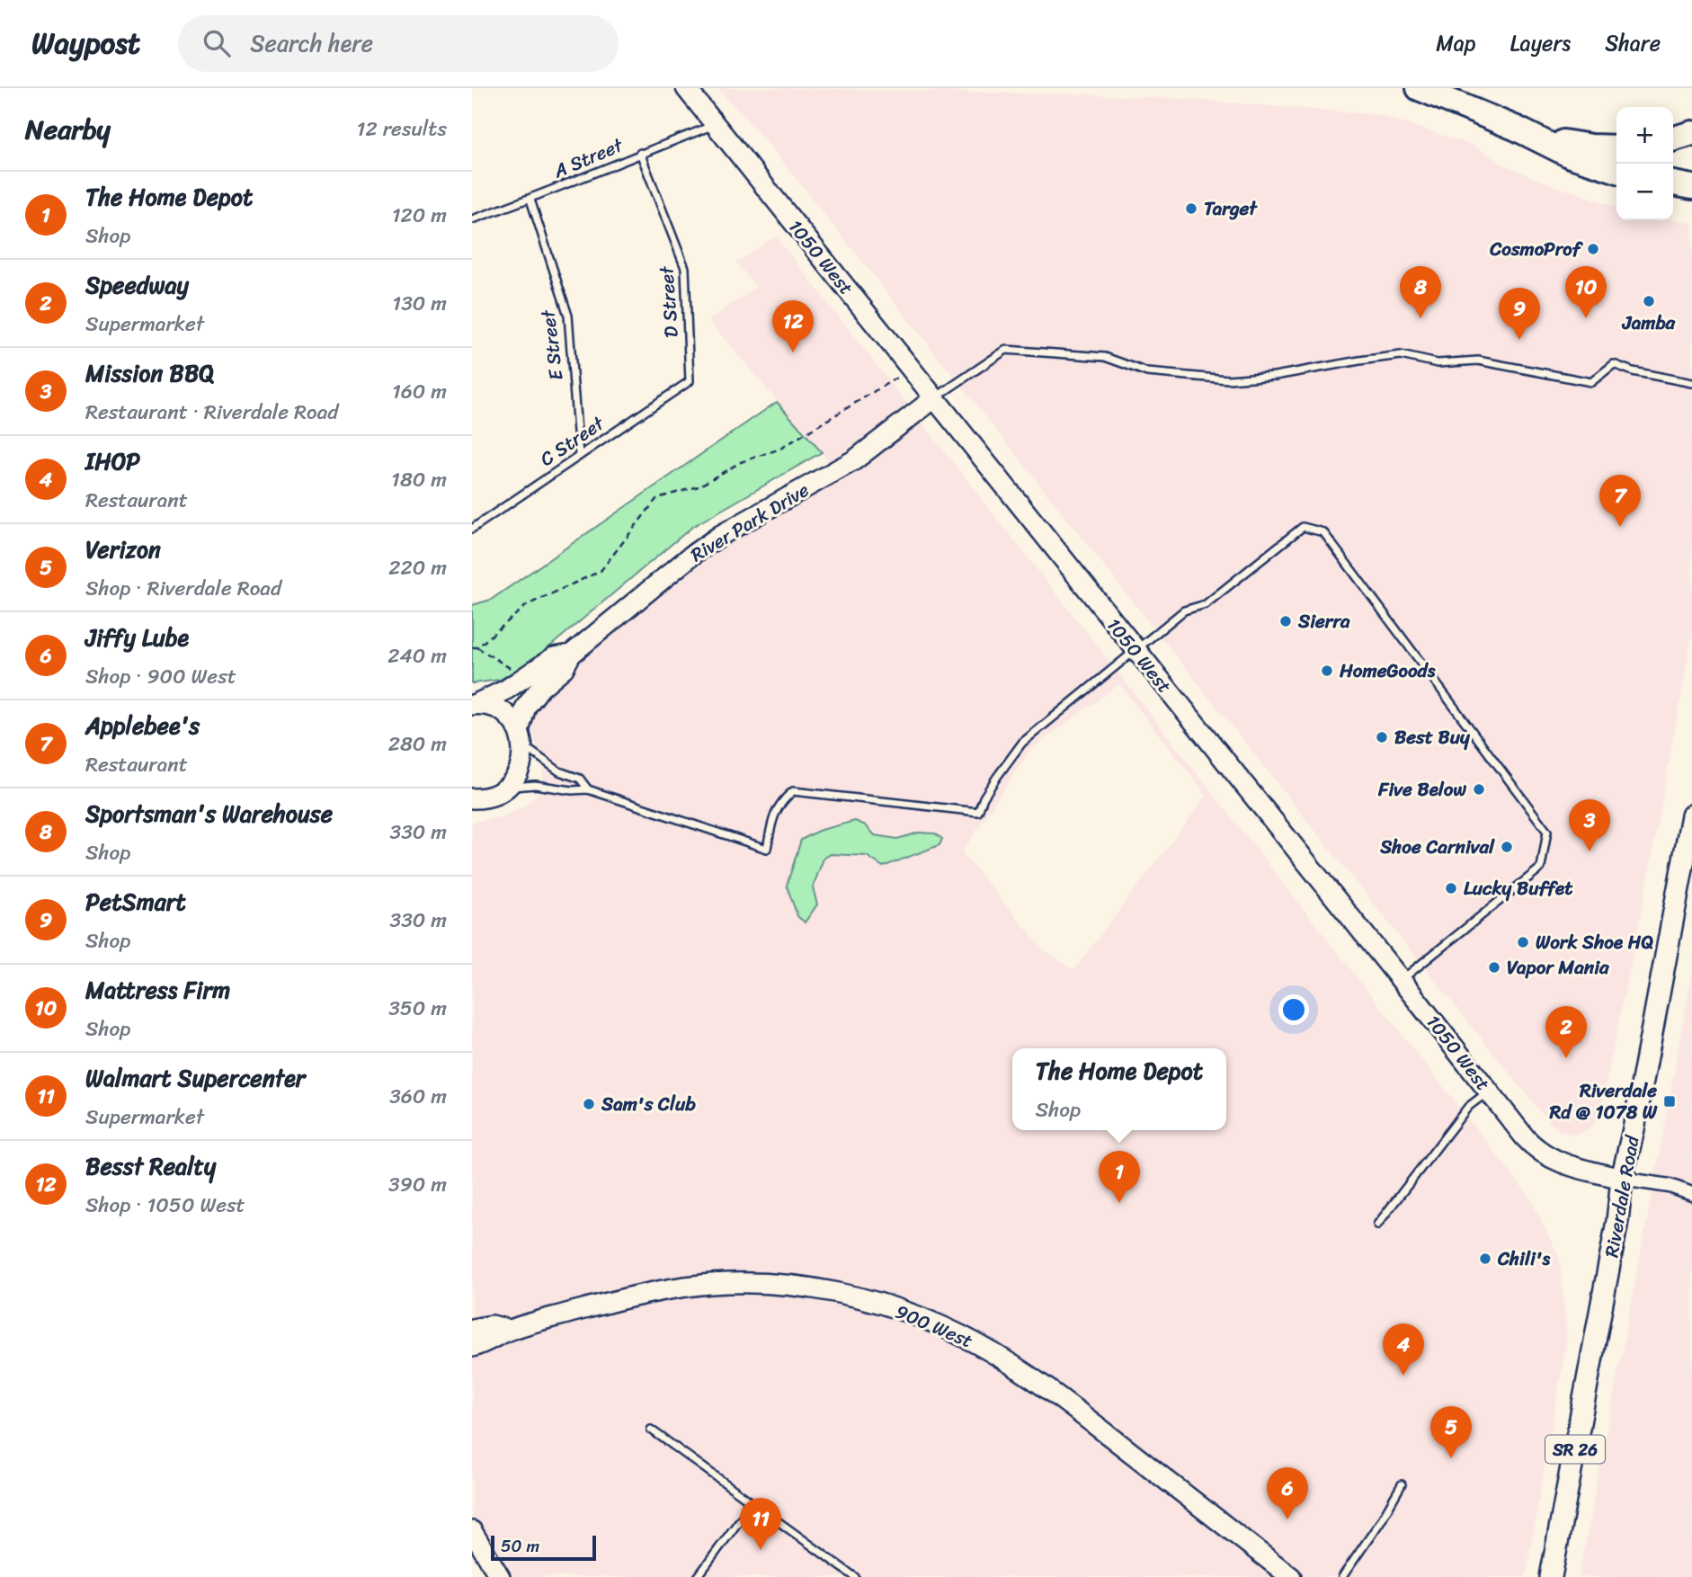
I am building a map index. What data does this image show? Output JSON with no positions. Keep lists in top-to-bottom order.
{
  "streets": {
    "main road": ["Riverdale Road", "SR 26"],
    "street": ["1050 West", "River Park Drive", "900 West"],
    "lane": [
      "A Street",
      "D Street",
      "E Street",
      "C Street"
    ]
  },
  "crossings": [
    ["A Street", "1050 West"],
    ["A Street", "D Street"],
    ["A Street", "E Street"],
    ["1050 West", "River Park Drive"],
    ["1050 West", "Riverdale Road"],
    ["D Street", "C Street"],
    ["E Street", "C Street"]
  ],
  "places": {
    "other": [
      "Target",
      "CosmoProf",
      "Jamba",
      "Sierra",
      "HomeGoods",
      "Best Buy",
      "Five Below",
      "Shoe Carnival",
      "Lucky Buffet",
      "Work Shoe HQ",
      "Vapor Mania",
      "Sam's Club",
      "Chili's"
    ],
    "transit": ["Riverdale Rd @ 1078 W"]
  },
  "scale_bar": "50 m",
  "page": {
    "header": "Waypost",
    "search": "Search here",
    "nav": ["Map", "Layers", "Share"],
    "heading": ["Nearby", "12 results"],
    "map_buttons": ["+", "−"],
    "list": [
      {
        "mark": "1",
        "name": "The Home Depot",
        "note": "Shop",
        "value": "120 m"
      },
      {
        "mark": "2",
        "name": "Speedway",
        "note": "Supermarket",
        "value": "130 m"
      },
      {
        "mark": "3",
        "name": "Mission BBQ",
        "note": "Restaurant · Riverdale Road",
        "value": "160 m"
      },
      {
        "mark": "4",
        "name": "IHOP",
        "note": "Restaurant",
        "value": "180 m"
      },
      {
        "mark": "5",
        "name": "Verizon",
        "note": "Shop · Riverdale Road",
        "value": "220 m"
      },
      {
        "mark": "6",
        "name": "Jiffy Lube",
        "note": "Shop · 900 West",
        "value": "240 m"
      },
      {
        "mark": "7",
        "name": "Applebee's",
        "note": "Restaurant",
        "value": "280 m"
      },
      {
        "mark": "8",
        "name": "Sportsman's Warehouse",
        "note": "Shop",
        "value": "330 m"
      },
      {
        "mark": "9",
        "name": "PetSmart",
        "note": "Shop",
        "value": "330 m"
      },
      {
        "mark": "10",
        "name": "Mattress Firm",
        "note": "Shop",
        "value": "350 m"
      },
      {
        "mark": "11",
        "name": "Walmart Supercenter",
        "note": "Supermarket",
        "value": "360 m"
      },
      {
        "mark": "12",
        "name": "Besst Realty",
        "note": "Shop · 1050 West",
        "value": "390 m"
      }
    ],
    "pins": [
      "8",
      "10",
      "9",
      "12",
      "7",
      "3",
      "2",
      "1",
      "4",
      "5",
      "6",
      "11"
    ],
    "popup": ["The Home Depot", "Shop"],
    "scale": "50 m"
  }
}
